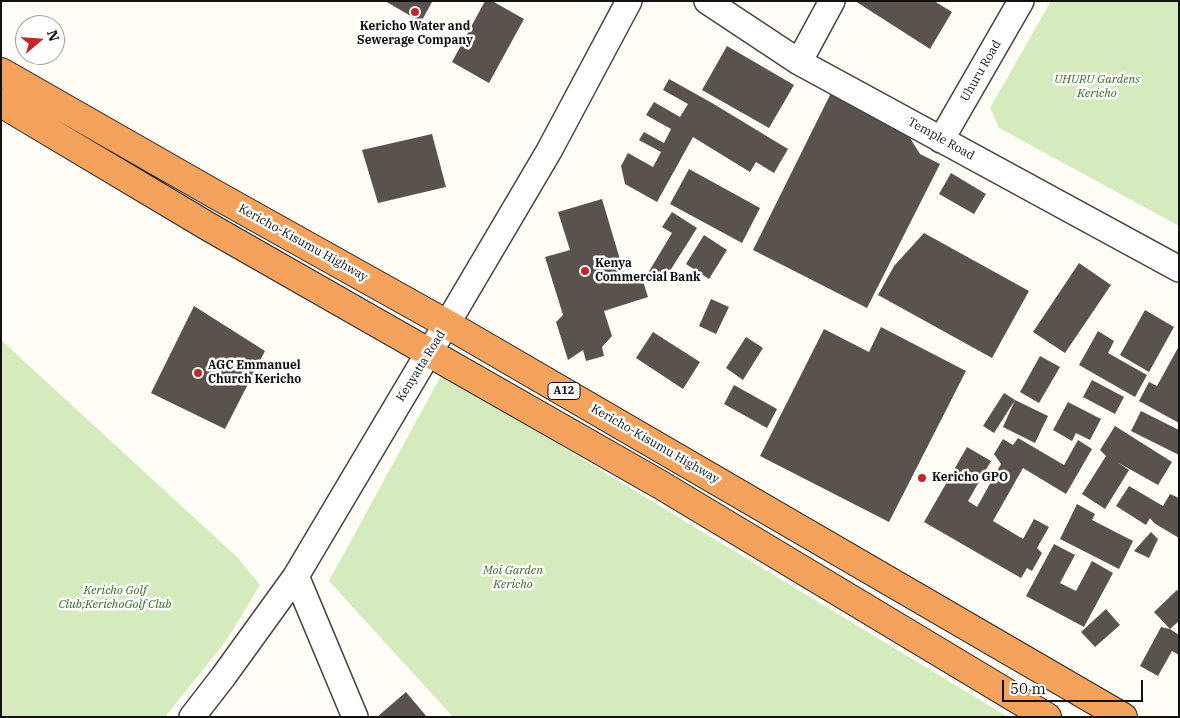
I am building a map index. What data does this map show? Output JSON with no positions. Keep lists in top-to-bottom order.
{
  "streets": {
    "highway": ["Kericho-Kisumu Highway", "A12"],
    "street": ["Uhuru Road", "Temple Road", "Kenyatta Road"]
  },
  "crossings": [
    ["Uhuru Road", "Temple Road"],
    ["Kericho-Kisumu Highway", "Kenyatta Road"],
    ["Kenyatta Road", "A12"]
  ],
  "parks": ["UHURU Gardens Kericho", "Moi Garden Kericho", "Kericho Golf Club;KerichoGolf Club"],
  "places": [
    "Kericho Water and Sewerage Company",
    "Kenya Commercial Bank",
    "AGC Emmanuel Church Kericho",
    "Kericho GPO"
  ],
  "scale_bar": "50 m",
  "north": "right"
}
